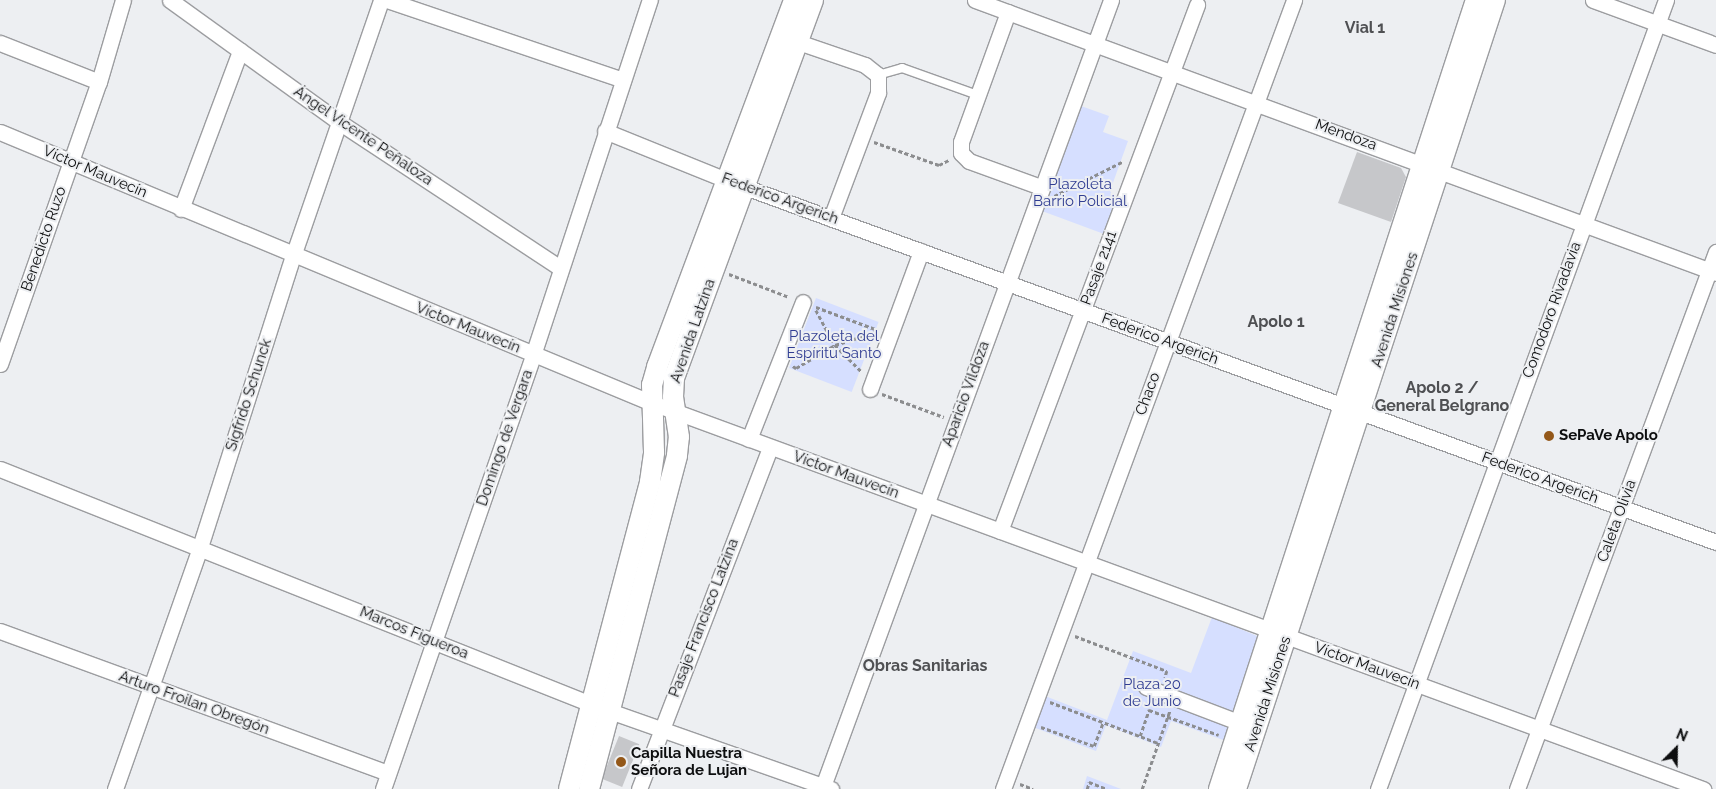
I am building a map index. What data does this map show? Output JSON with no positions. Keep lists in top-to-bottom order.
{
  "streets": {
    "street": [
      "Mendoza",
      "Ángel Vicente Peñaloza",
      "Víctor Mauvecín",
      "Federico Argerich",
      "Benedicto Ruzo",
      "Pasaje 2141",
      "Avenida Misiones",
      "Comodoro Rivadavia",
      "Avenida Latzina",
      "Aparicio Vildoza",
      "Chaco",
      "Sigfrido Schunck",
      "Domingo de Vergara",
      "Caleta Olivia",
      "Pasaje Francisco Latzina",
      "Marcos Figueroa",
      "Arturo Froilan Obregón"
    ]
  },
  "crossings": [
    ["Mendoza", "Pasaje 2141"],
    ["Mendoza", "Avenida Misiones"],
    ["Mendoza", "Comodoro Rivadavia"],
    ["Mendoza", "Aparicio Vildoza"],
    ["Mendoza", "Chaco"],
    ["Mendoza", "Caleta Olivia"],
    ["Ángel Vicente Peñaloza", "Sigfrido Schunck"],
    ["Ángel Vicente Peñaloza", "Domingo de Vergara"],
    ["Víctor Mauvecín", "Benedicto Ruzo"],
    ["Víctor Mauvecín", "Pasaje 2141"],
    ["Víctor Mauvecín", "Avenida Misiones"],
    ["Víctor Mauvecín", "Comodoro Rivadavia"],
    ["Víctor Mauvecín", "Avenida Latzina"],
    ["Víctor Mauvecín", "Aparicio Vildoza"],
    ["Víctor Mauvecín", "Chaco"],
    ["Víctor Mauvecín", "Sigfrido Schunck"],
    ["Víctor Mauvecín", "Domingo de Vergara"],
    ["Víctor Mauvecín", "Caleta Olivia"],
    ["Víctor Mauvecín", "Pasaje Francisco Latzina"],
    ["Federico Argerich", "Pasaje 2141"],
    ["Federico Argerich", "Avenida Misiones"],
    ["Federico Argerich", "Comodoro Rivadavia"],
    ["Federico Argerich", "Avenida Latzina"],
    ["Federico Argerich", "Aparicio Vildoza"],
    ["Federico Argerich", "Chaco"],
    ["Federico Argerich", "Domingo de Vergara"],
    ["Federico Argerich", "Caleta Olivia"],
    ["Avenida Latzina", "Marcos Figueroa"],
    ["Aparicio Vildoza", "Marcos Figueroa"],
    ["Sigfrido Schunck", "Marcos Figueroa"],
    ["Sigfrido Schunck", "Arturo Froilan Obregón"],
    ["Domingo de Vergara", "Marcos Figueroa"],
    ["Domingo de Vergara", "Arturo Froilan Obregón"],
    ["Pasaje Francisco Latzina", "Marcos Figueroa"]
  ],
  "districts": [
    "Vial 1",
    "Apolo 1",
    "Apolo 2 / General Belgrano",
    "Obras Sanitarias"
  ],
  "parks": ["Plazoleta Barrio Policial", "Plazoleta del Espíritu Santo", "Plaza 20 de Junio"],
  "places": ["SePaVe Apolo", "Capilla Nuestra Señora de Lujan"],
  "north": "top right"
}
